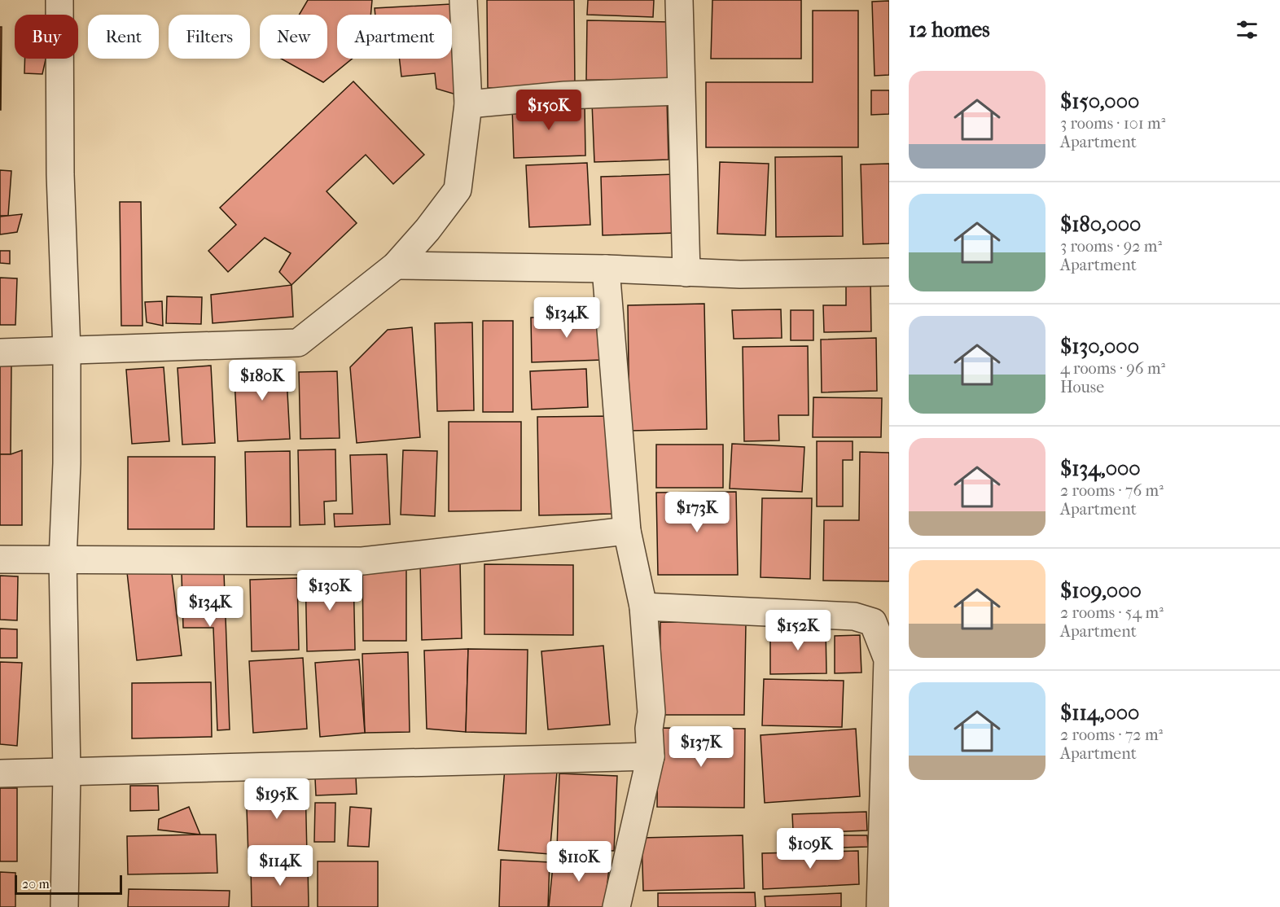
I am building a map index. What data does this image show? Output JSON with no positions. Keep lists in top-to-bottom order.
{
  "scale_bar": "20 m",
  "page": {
    "heading": "12 homes",
    "chip": [
      "Buy",
      "Rent",
      "Filters",
      "New",
      "Apartment"
    ],
    "list": [
      {
        "name": "$150,000",
        "note": "3 rooms · 101 m² · Apartment"
      },
      {
        "name": "$180,000",
        "note": "3 rooms · 92 m² · Apartment"
      },
      {
        "name": "$130,000",
        "note": "4 rooms · 96 m² · House"
      },
      {
        "name": "$134,000",
        "note": "2 rooms · 76 m² · Apartment"
      },
      {
        "name": "$109,000",
        "note": "2 rooms · 54 m² · Apartment"
      },
      {
        "name": "$114,000",
        "note": "2 rooms · 72 m² · Apartment"
      }
    ],
    "price": [
      "$150K",
      "$134K",
      "$180K",
      "$173K",
      "$130K",
      "$134K",
      "$152K",
      "$137K",
      "$195K",
      "$109K",
      "$110K",
      "$114K"
    ],
    "scale": "20 m"
  }
}
